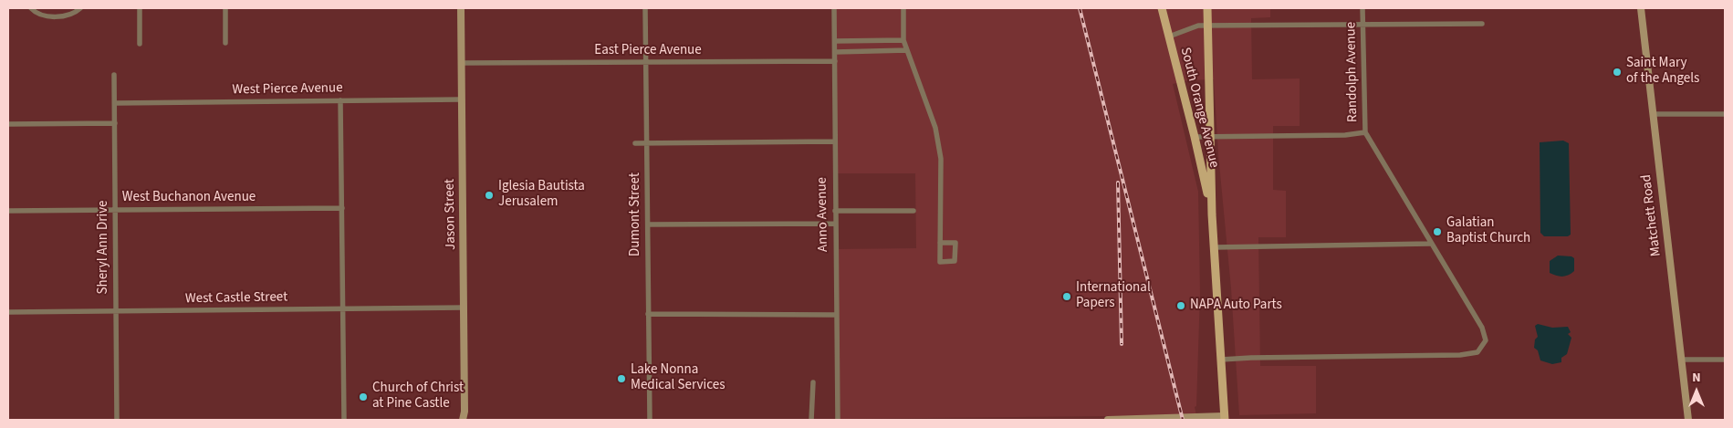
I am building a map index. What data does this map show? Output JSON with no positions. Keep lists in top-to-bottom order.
{
  "streets": {
    "main road": ["South Orange Avenue"],
    "street": [
      "East Pierce Avenue",
      "Randolph Avenue",
      "West Pierce Avenue",
      "West Buchanon Avenue",
      "Jason Street",
      "Dumont Street",
      "Anno Avenue",
      "Matchett Road",
      "Sheryl Ann Drive",
      "West Castle Street"
    ]
  },
  "crossings": [
    ["East Pierce Avenue", "Jason Street"],
    ["East Pierce Avenue", "Dumont Street"],
    ["East Pierce Avenue", "Anno Avenue"],
    ["Randolph Avenue", "South Orange Avenue"],
    ["West Pierce Avenue", "Jason Street"],
    ["West Pierce Avenue", "Sheryl Ann Drive"],
    ["West Buchanon Avenue", "Sheryl Ann Drive"],
    ["Jason Street", "West Castle Street"],
    ["Sheryl Ann Drive", "West Castle Street"]
  ],
  "places": [
    "Saint Mary of the Angels",
    "Iglesia Bautista Jerusalem",
    "Galatian Baptist Church",
    "International Papers",
    "NAPA Auto Parts",
    "Lake Nonna Medical Services",
    "Church of Christ at Pine Castle"
  ],
  "north": "top"
}
